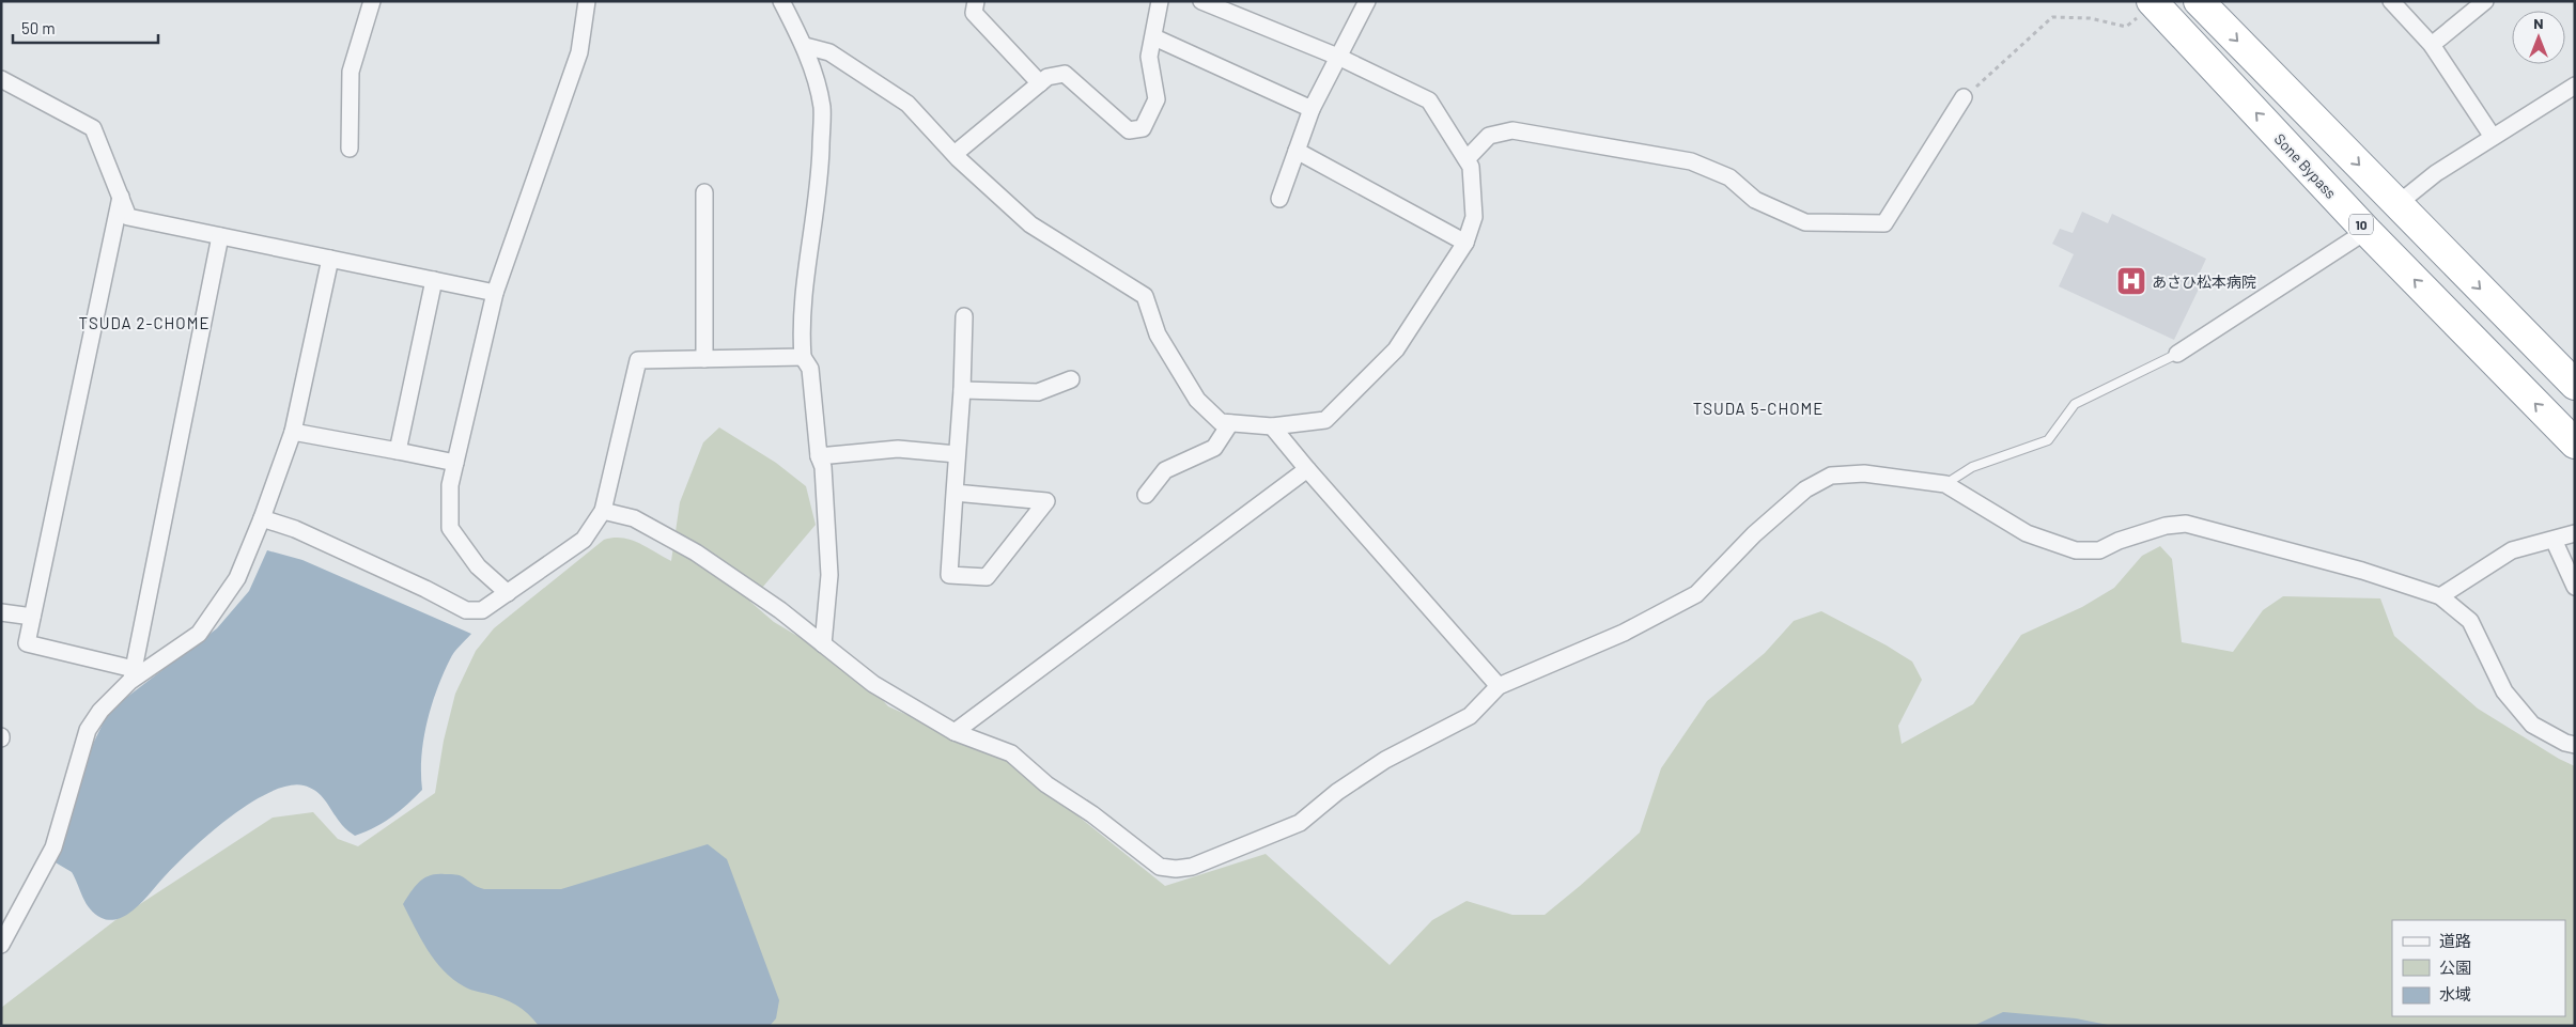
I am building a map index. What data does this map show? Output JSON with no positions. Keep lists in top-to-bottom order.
{
  "streets": {
    "highway": ["Sone Bypass", "10"]
  },
  "districts": ["TSUDA 2-CHOME", "TSUDA 5-CHOME"],
  "places": {
    "hospital": ["あさひ松本病院"]
  },
  "legend": ["道路", "公園", "水域"],
  "scale_bar": "50 m",
  "north": "top"
}
